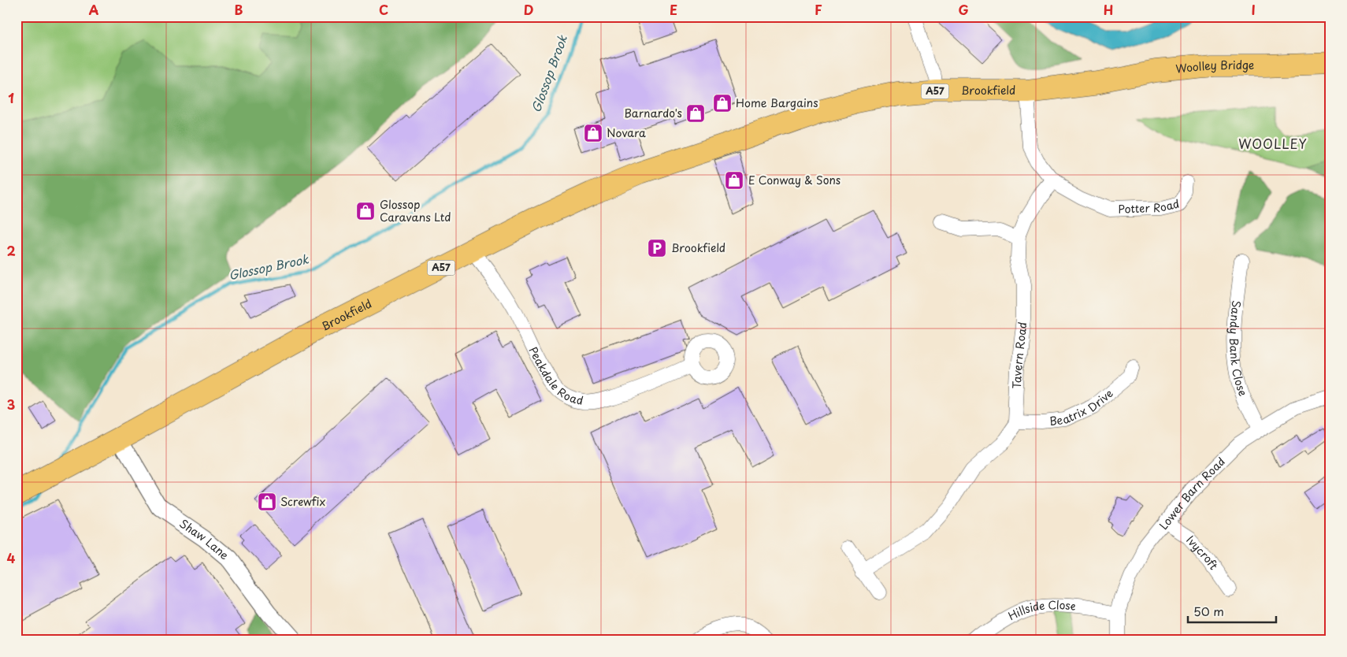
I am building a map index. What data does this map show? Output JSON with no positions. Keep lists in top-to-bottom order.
{
  "streets": {
    "main road": ["Woolley Bridge", "Brookfield", "A57"],
    "street": [
      "Potter Road",
      "Sandy Bank Close",
      "Tavern Road",
      "Peakdale Road",
      "Beatrix Drive",
      "Lower Barn Road",
      "Shaw Lane",
      "Ivycroft",
      "Hillside Close"
    ]
  },
  "crossings": [
    ["Woolley Bridge", "Brookfield"],
    ["Brookfield", "Peakdale Road"],
    ["Brookfield", "Shaw Lane"],
    ["Potter Road", "Tavern Road"],
    ["Sandy Bank Close", "Lower Barn Road"],
    ["Tavern Road", "Beatrix Drive"],
    ["Lower Barn Road", "Ivycroft"],
    ["Lower Barn Road", "Hillside Close"]
  ],
  "districts": ["WOOLLEY"],
  "water": ["Glossop Brook"],
  "places": {
    "shop": [
      "Home Bargains",
      "Barnardo's",
      "Novara",
      "E Conway & Sons",
      "Glossop Caravans Ltd",
      "Screwfix"
    ],
    "parking": ["Brookfield"]
  },
  "scale_bar": "50 m",
  "grid": {
    "columns": [
      "A",
      "B",
      "C",
      "D",
      "E",
      "F",
      "G",
      "H",
      "I"
    ],
    "rows": [
      "1",
      "2",
      "3",
      "4"
    ]
  }
}
